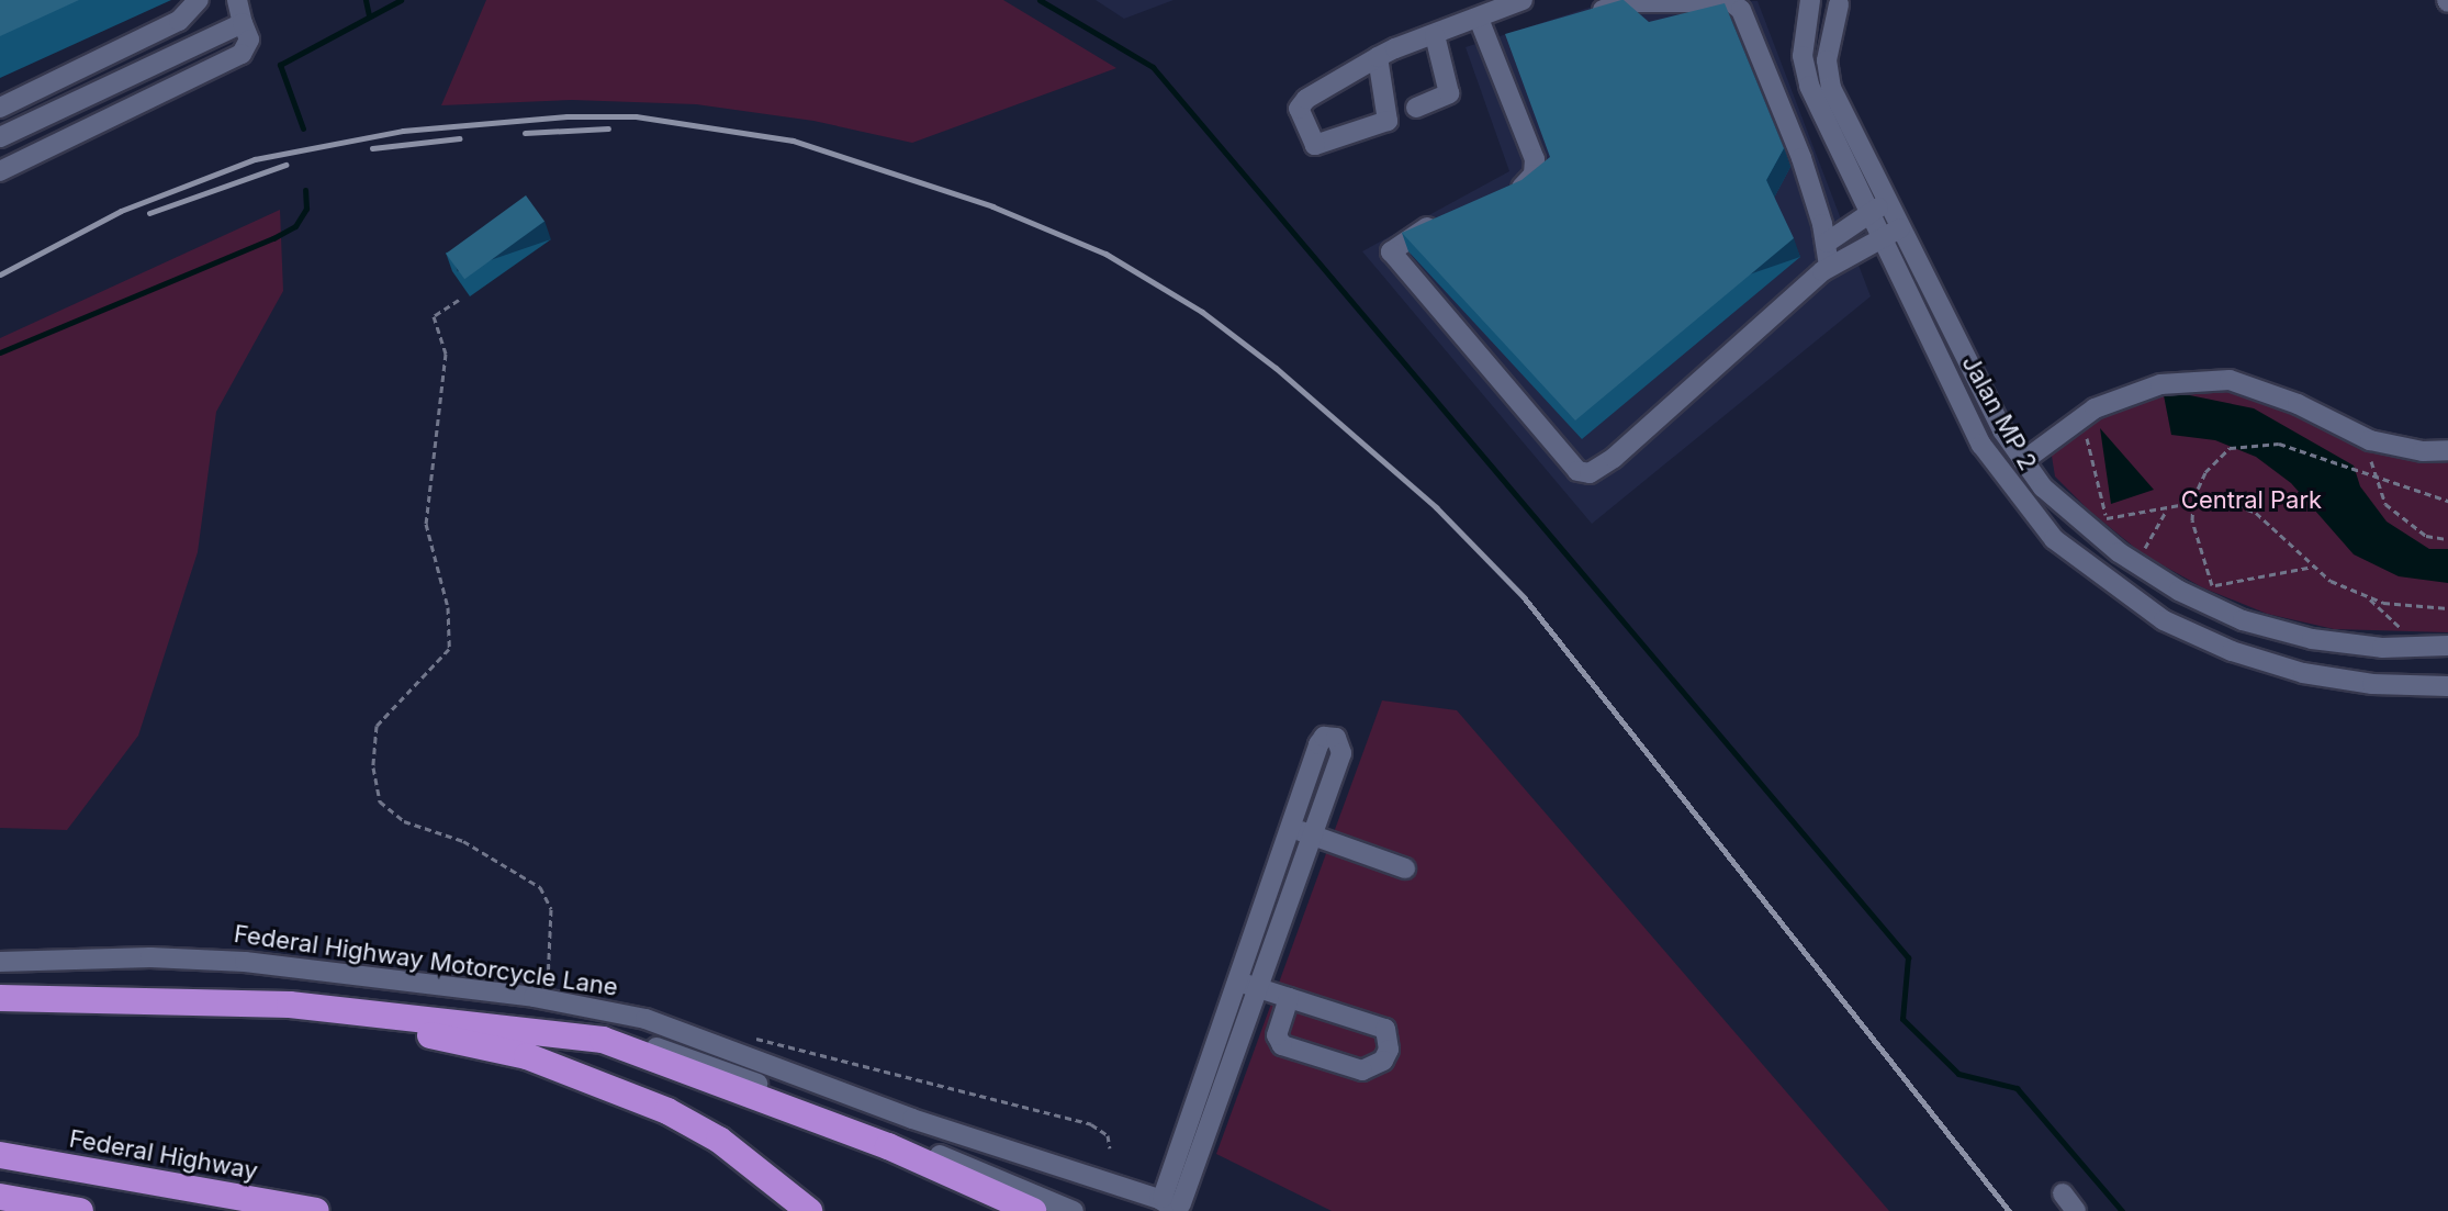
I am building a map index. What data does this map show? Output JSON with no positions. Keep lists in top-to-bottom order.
{
  "streets": {
    "highway": ["Federal Highway"],
    "street": ["Jalan MP 2", "Federal Highway Motorcycle Lane"]
  },
  "parks": ["Central Park"]
}
